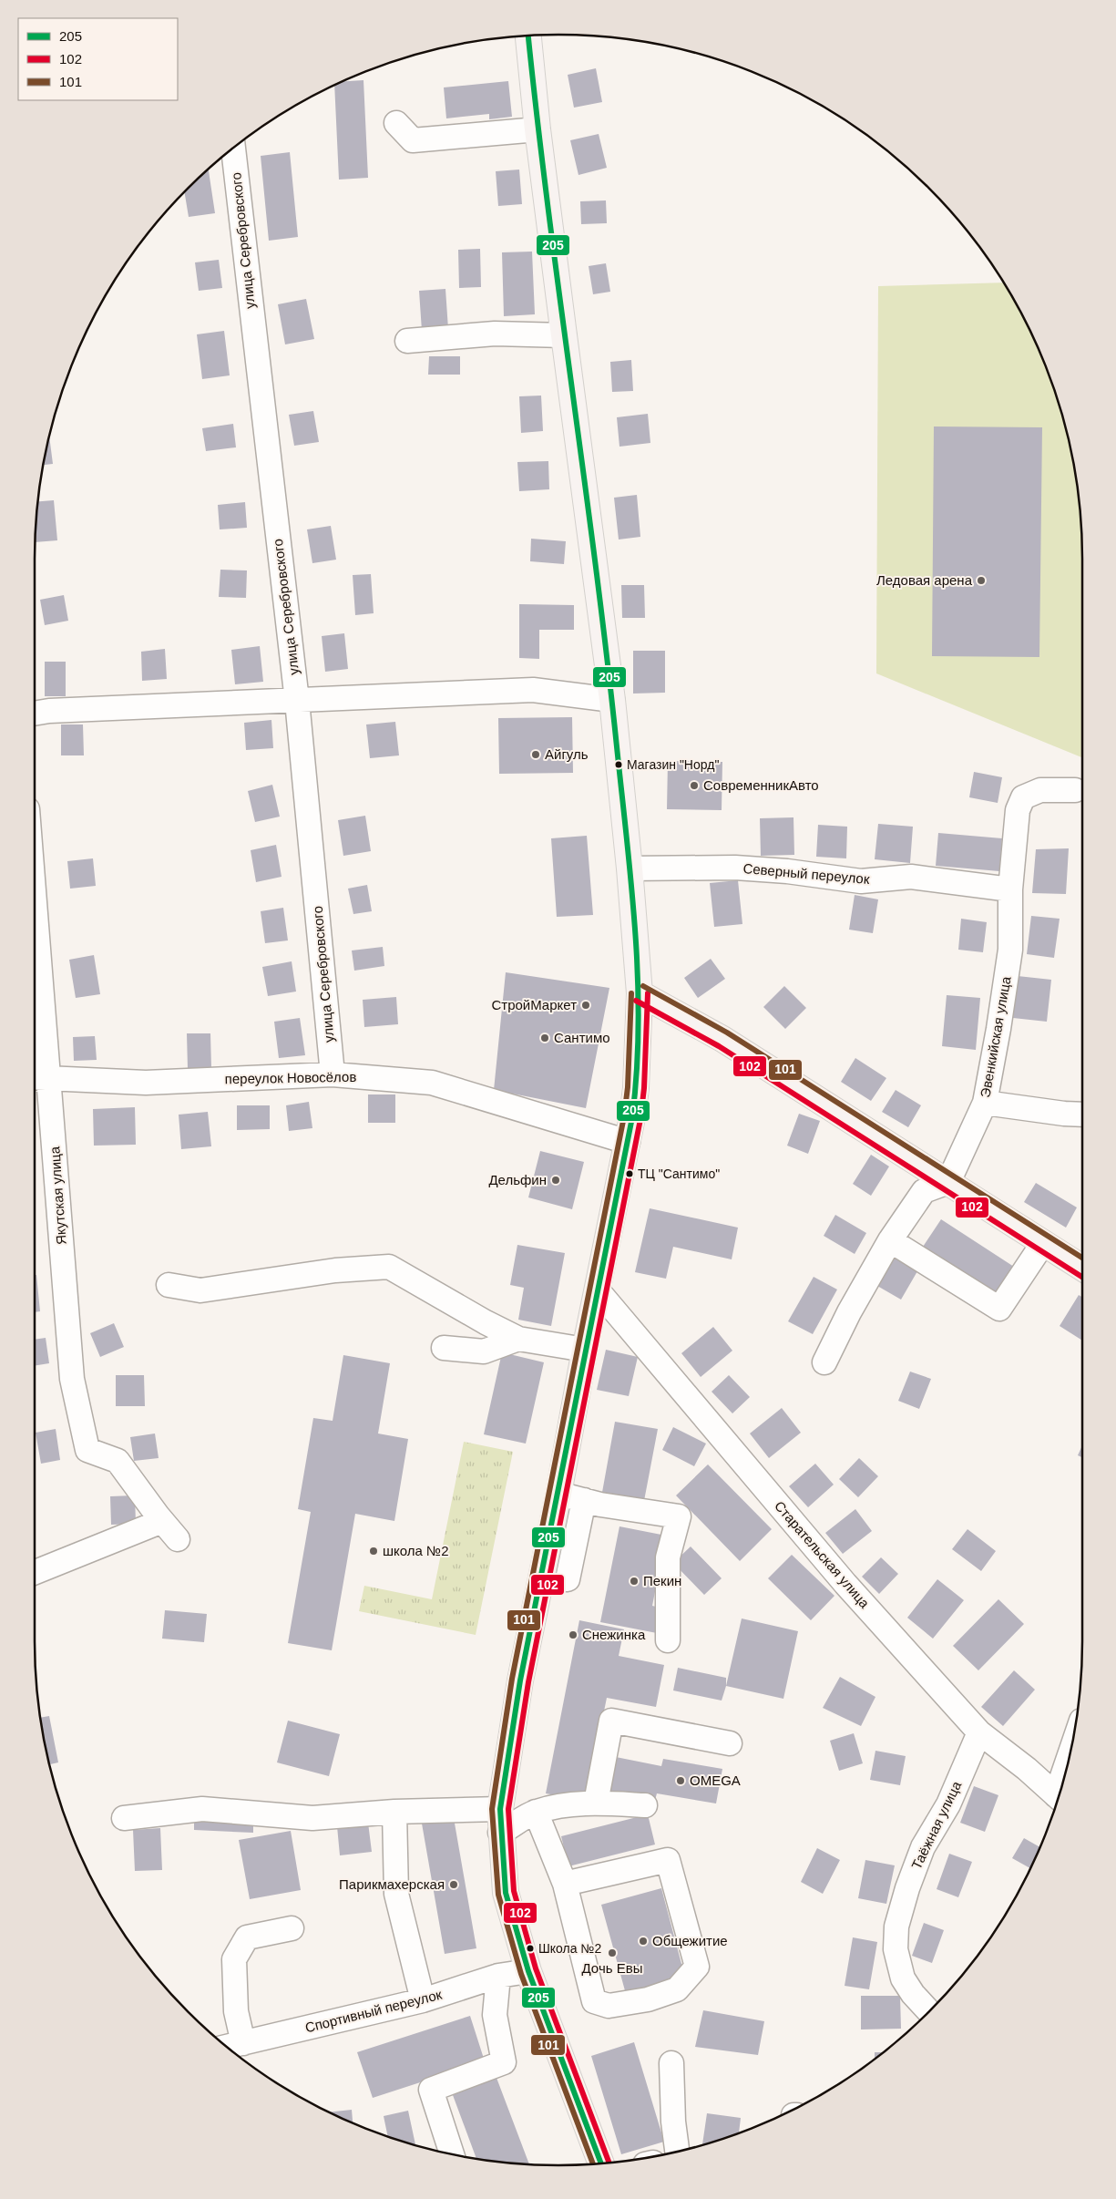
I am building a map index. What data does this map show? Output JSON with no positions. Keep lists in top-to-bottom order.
{
  "streets": {
    "street": [
      "улица Серебровского",
      "Северный переулок",
      "Эвенкийская улица",
      "переулок Новосёлов",
      "Якутская улица",
      "Старательская улица",
      "Таёжная улица",
      "Спортивный переулок"
    ]
  },
  "crossings": [
    ["улица Серебровского", "переулок Новосёлов"],
    ["Северный переулок", "Эвенкийская улица"],
    ["переулок Новосёлов", "Якутская улица"],
    ["Старательская улица", "Таёжная улица"]
  ],
  "places": [
    "Ледовая арена",
    "Айгуль",
    "Магазин \"Норд\"",
    "СовременникАвто",
    "СтройМаркет",
    "Сантимо",
    "ТЦ \"Сантимо\"",
    "Дельфин",
    "школа №2",
    "Пекин",
    "Снежинка",
    "OMEGA",
    "Парикмахерская",
    "Общежитие",
    "Школа №2",
    "Дочь Евы"
  ],
  "lines": ["transit line 205", "transit line 101", "transit line 102"],
  "legend": ["205", "102", "101"]
}
